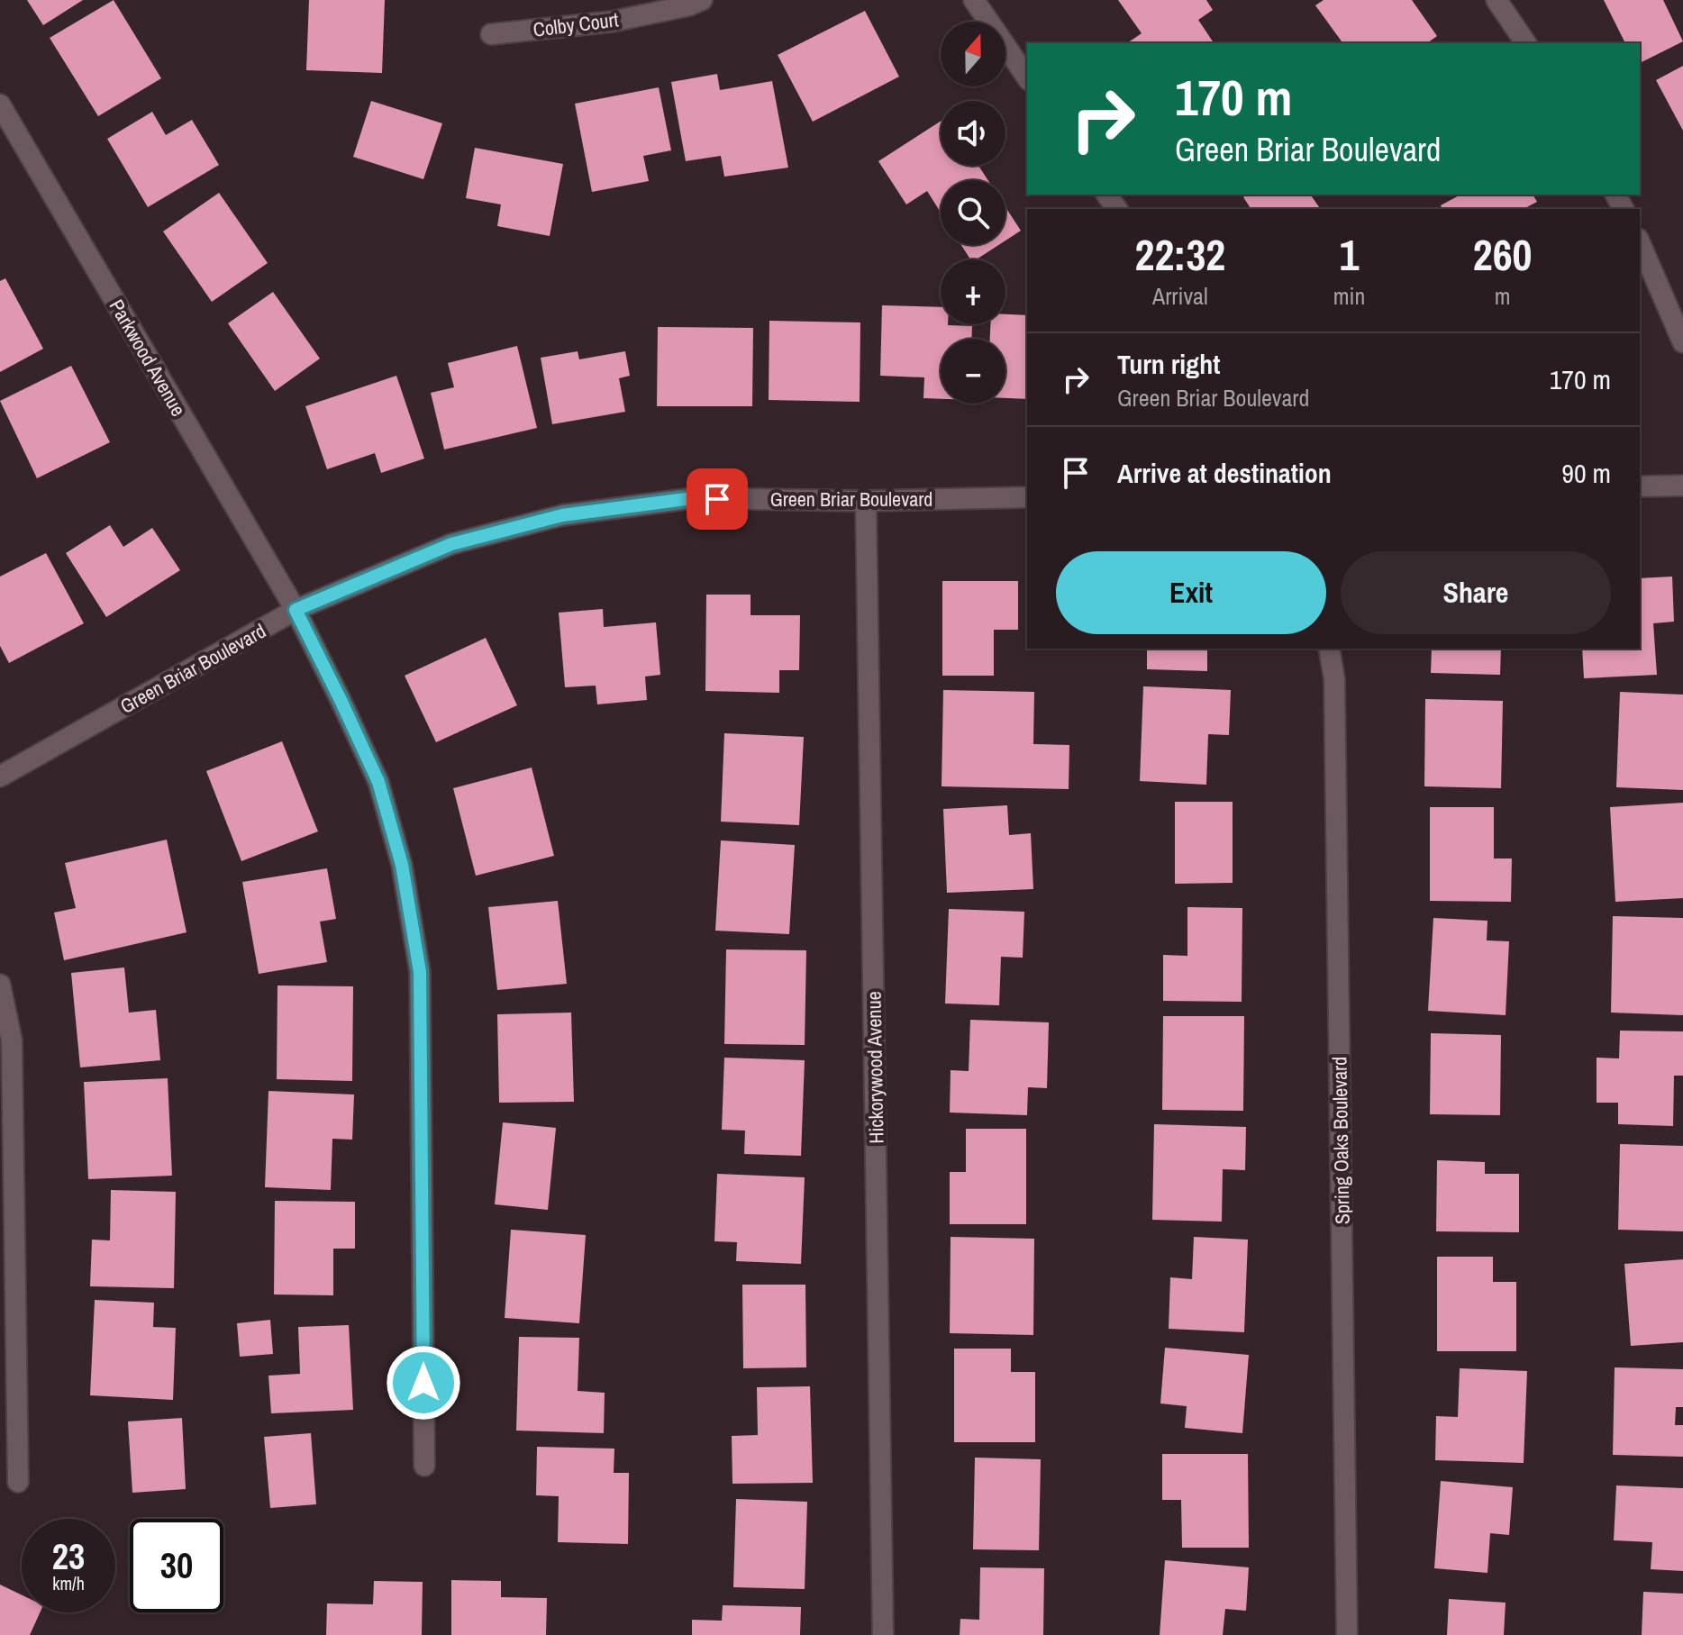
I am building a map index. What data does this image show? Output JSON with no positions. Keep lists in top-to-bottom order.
{
  "streets": {
    "street": [
      "Colby Court",
      "Parkwood Avenue",
      "Green Briar Boulevard",
      "Hickorywood Avenue",
      "Spring Oaks Boulevard"
    ]
  },
  "crossings": [
    ["Parkwood Avenue", "Green Briar Boulevard"],
    ["Green Briar Boulevard", "Hickorywood Avenue"]
  ],
  "north": "top",
  "page": {
    "map_buttons": ["+", "−"],
    "turn": ["170 m", "Green Briar Boulevard"],
    "eta": [
      "22:32",
      "Arrival",
      "1",
      "min",
      "260",
      "m"
    ],
    "list": [
      {
        "name": "Turn right",
        "note": "Green Briar Boulevard",
        "value": "170 m"
      },
      {
        "name": "Arrive at destination",
        "value": "90 m"
      }
    ],
    "buttons": ["Exit", "Share"],
    "speed": "23 km/h",
    "limit": "30"
  }
}
